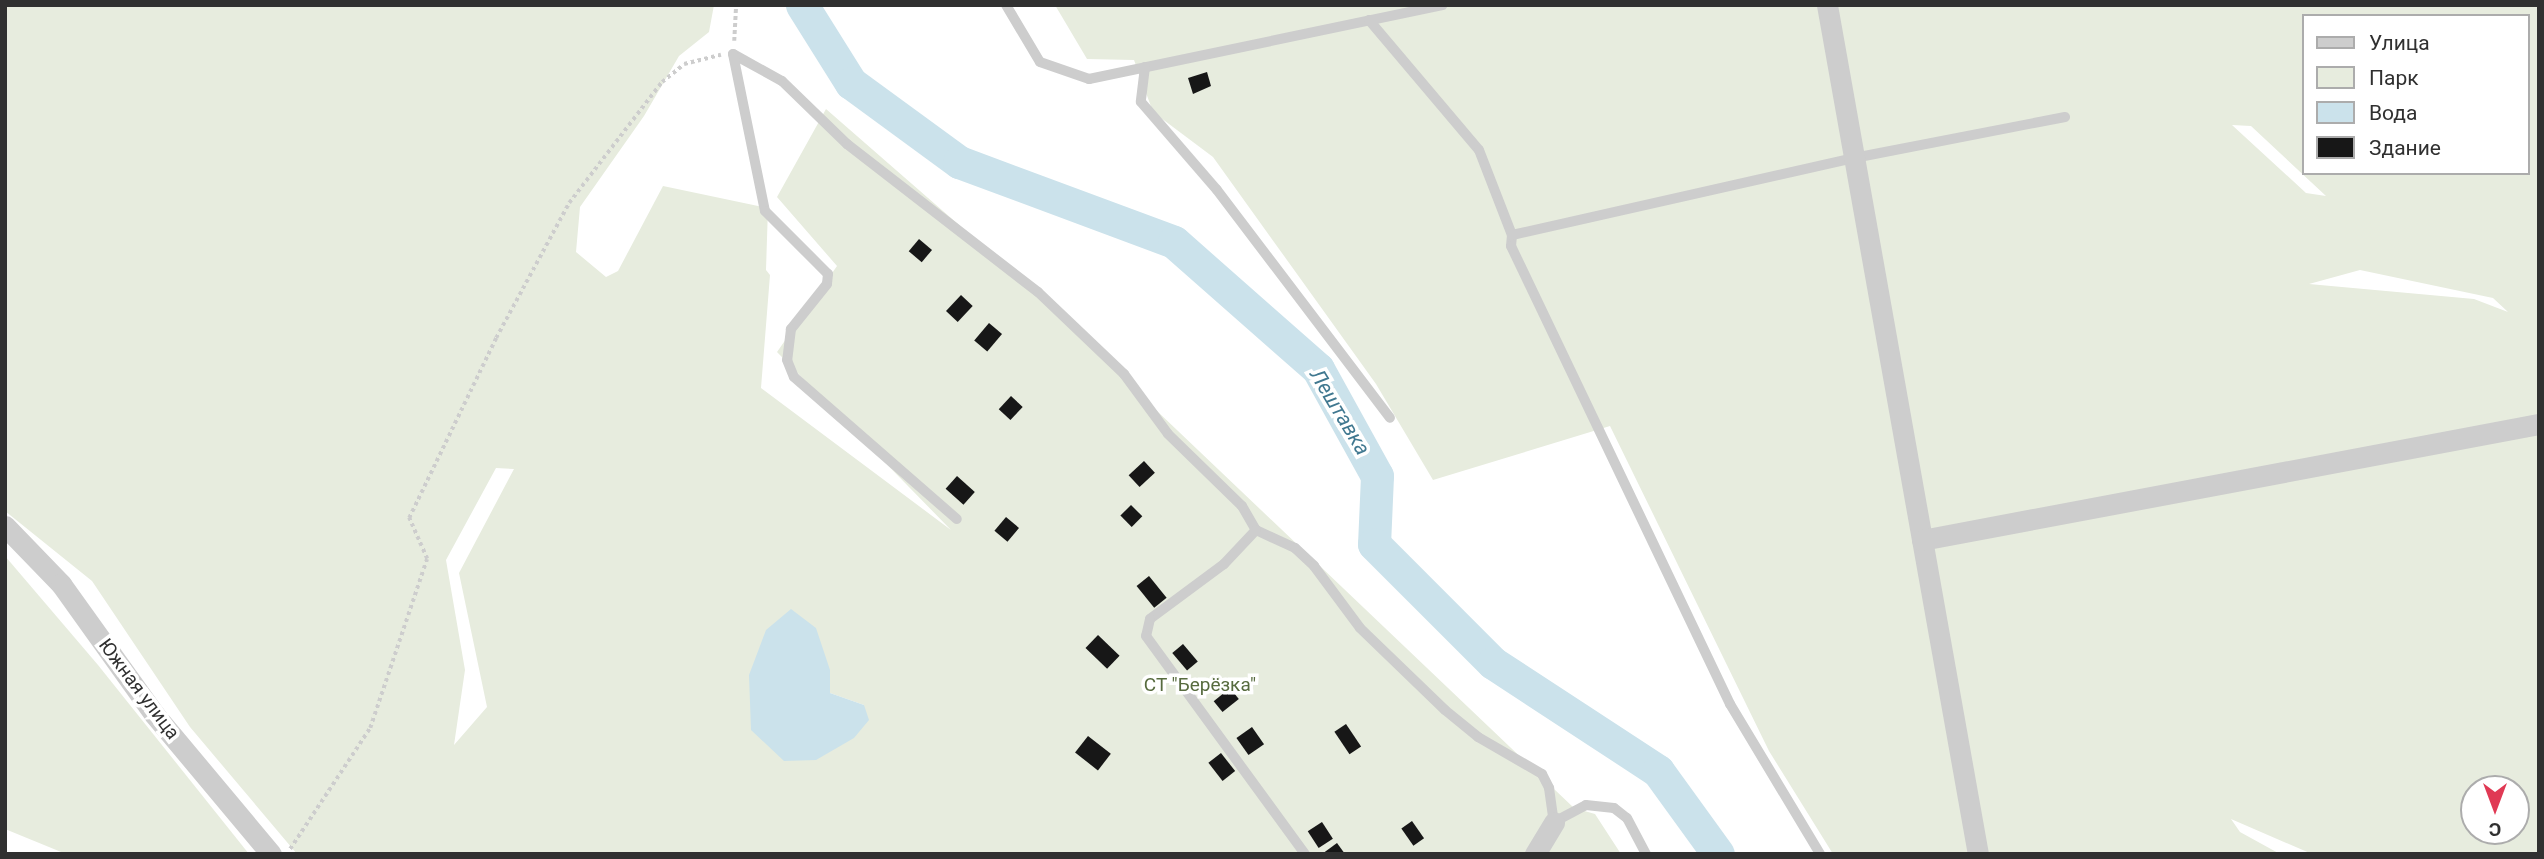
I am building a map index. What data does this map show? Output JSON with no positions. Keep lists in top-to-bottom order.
{
  "streets": {
    "street": ["Южная улица"]
  },
  "water": ["Лештавка"],
  "parks": ["СТ \"Берёзка\""],
  "legend": [
    "Улица",
    "Парк",
    "Вода",
    "Здание"
  ],
  "north": "bottom"
}
